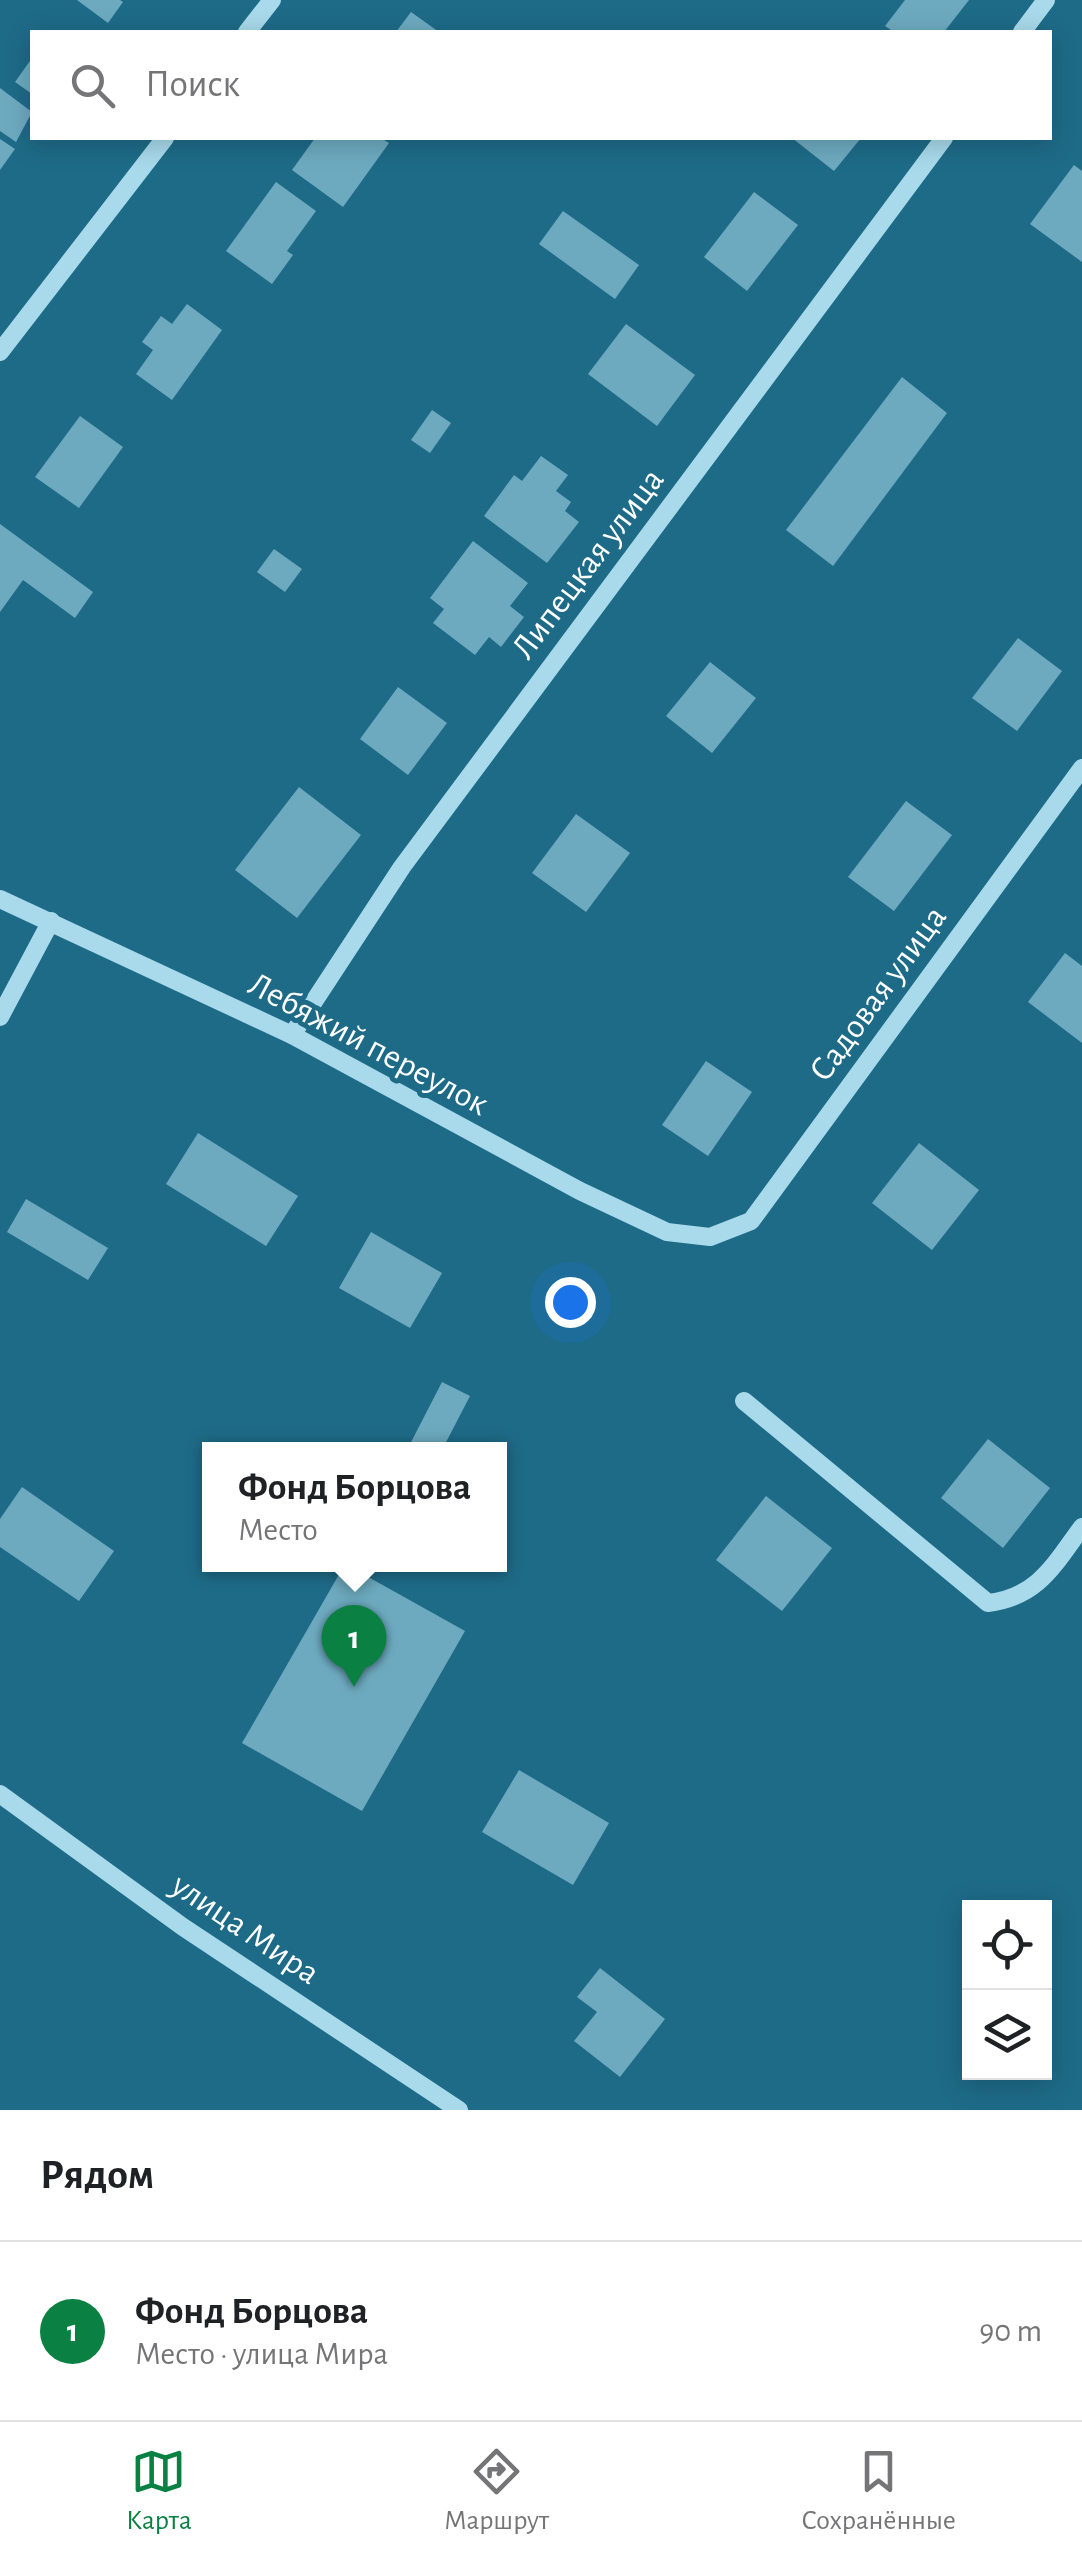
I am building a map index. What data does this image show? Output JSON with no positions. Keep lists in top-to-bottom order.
{
  "streets": {
    "street": [
      "Липецкая улица",
      "Садовая улица",
      "Лебяжий переулок",
      "улица Мира"
    ]
  },
  "crossings": [
    ["Липецкая улица", "Лебяжий переулок"],
    ["Садовая улица", "Лебяжий переулок"]
  ],
  "page": {
    "search": "Поиск",
    "popup": ["Фонд Борцова", "Место"],
    "pins": "1",
    "heading": "Рядом",
    "list": [
      {
        "mark": "1",
        "name": "Фонд Борцова",
        "note": "Место · улица Мира",
        "value": "90 m"
      }
    ],
    "nav": ["Карта", "Маршрут", "Сохранённые"]
  }
}
